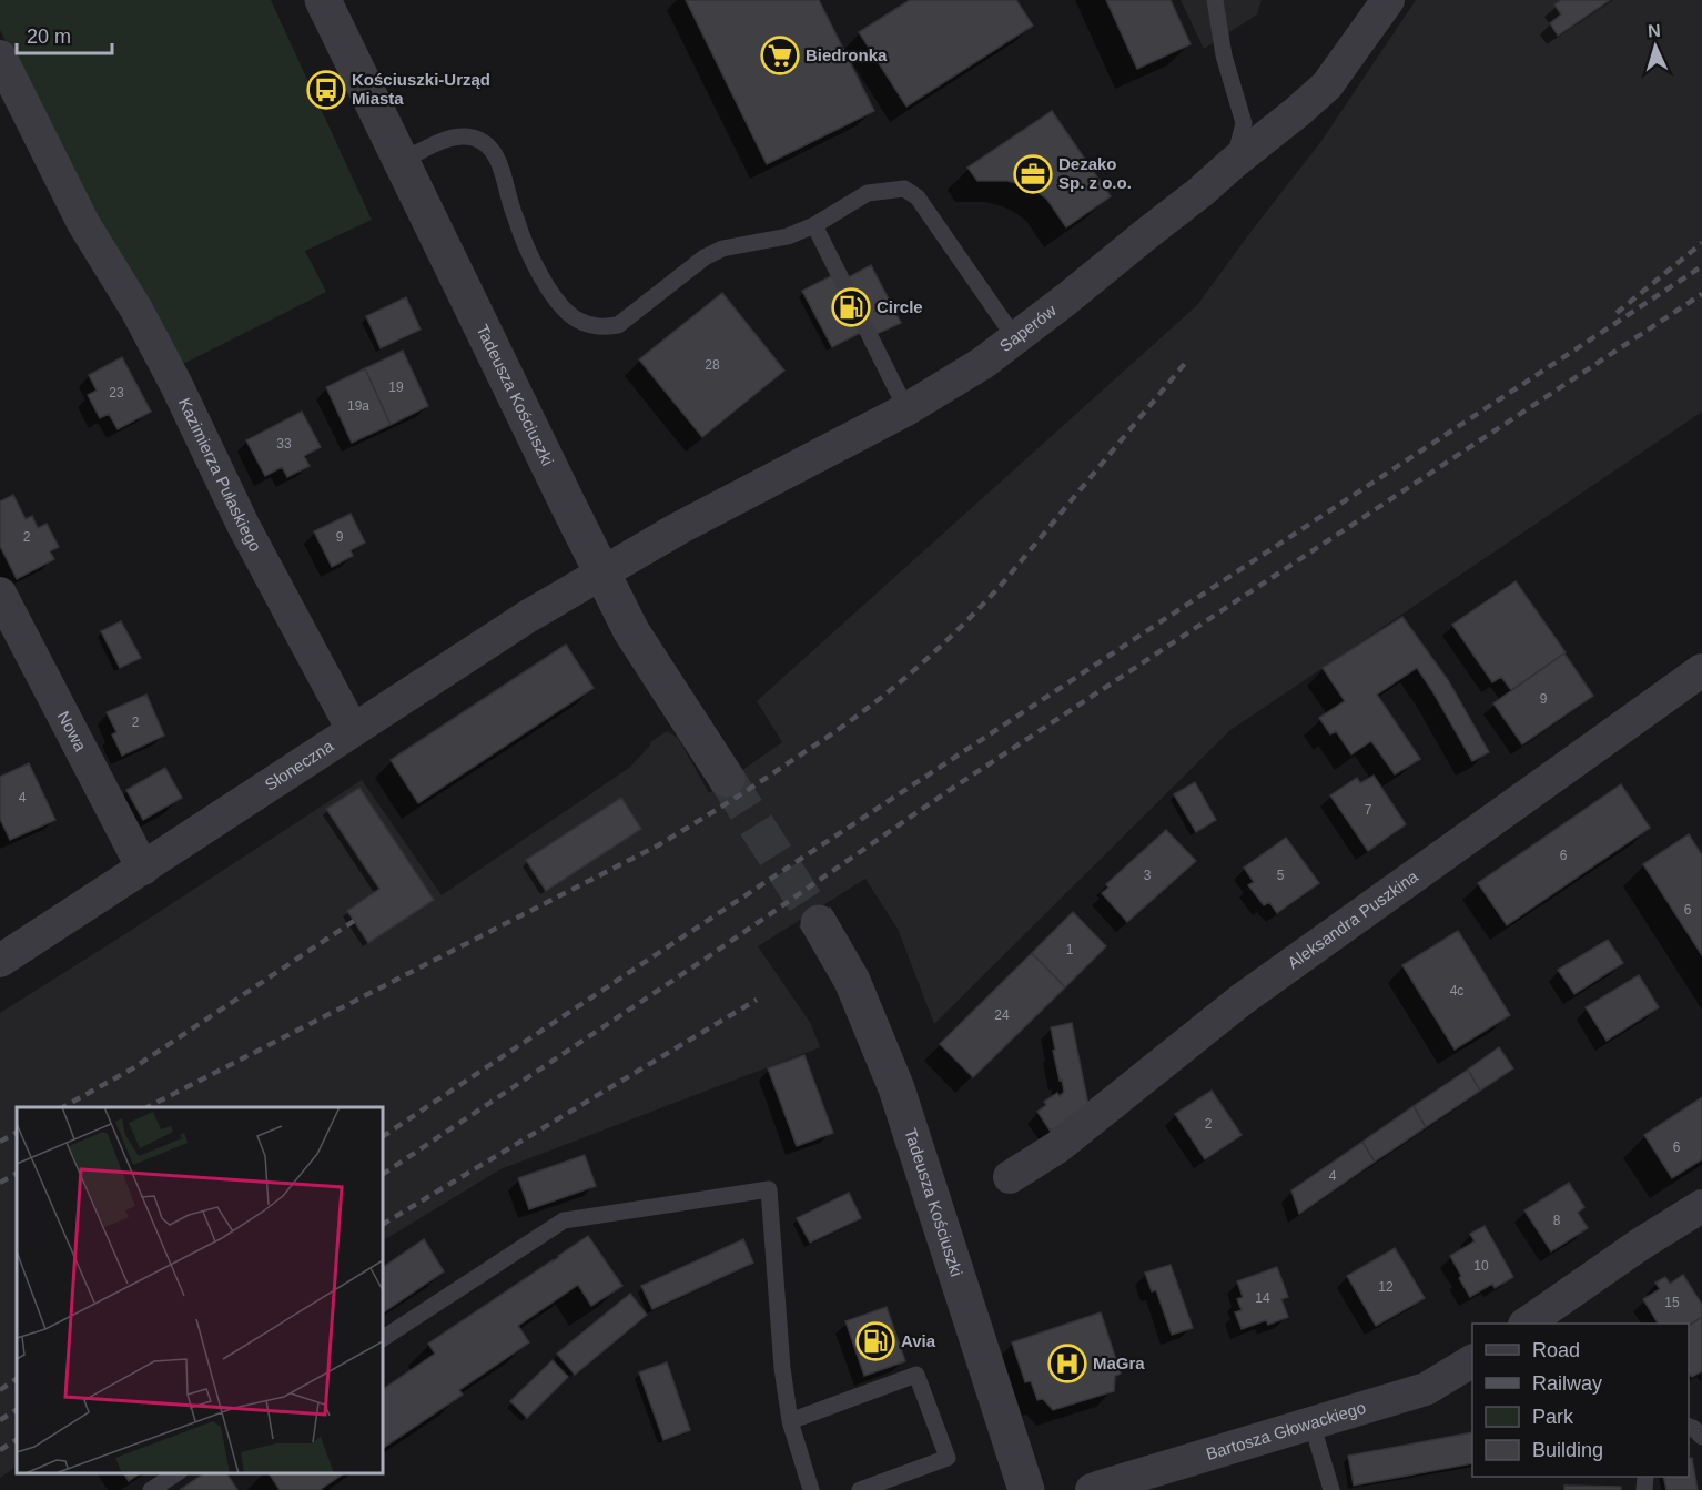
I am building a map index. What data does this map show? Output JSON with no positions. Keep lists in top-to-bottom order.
{
  "streets": {
    "street": [
      "Saperów",
      "Tadeusza Kościuszki",
      "Kazimierza Pułaskiego",
      "Nowa",
      "Słoneczna",
      "Aleksandra Puszkina",
      "Bartosza Głowackiego"
    ]
  },
  "crossings": [
    ["Saperów", "Tadeusza Kościuszki"],
    ["Saperów", "Słoneczna"],
    ["Tadeusza Kościuszki", "Słoneczna"],
    ["Kazimierza Pułaskiego", "Słoneczna"],
    ["Nowa", "Słoneczna"]
  ],
  "places": {
    "supermarket": ["Biedronka"],
    "bus stop": ["Kościuszki-Urząd Miasta"],
    "office": ["Dezako Sp. z o.o."],
    "fuel station": ["Circle", "Avia"],
    "hospital": ["MaGra"]
  },
  "house_numbers": [
    "28",
    "19",
    "23",
    "19a",
    "33",
    "2",
    "9",
    "9",
    "2",
    "4",
    "7",
    "6",
    "3",
    "5",
    "6",
    "1",
    "4c",
    "24",
    "2",
    "6",
    "4",
    "8",
    "10",
    "12",
    "14",
    "15"
  ],
  "legend": [
    "Road",
    "Railway",
    "Park",
    "Building"
  ],
  "scale_bar": "20 m",
  "north": "top"
}
